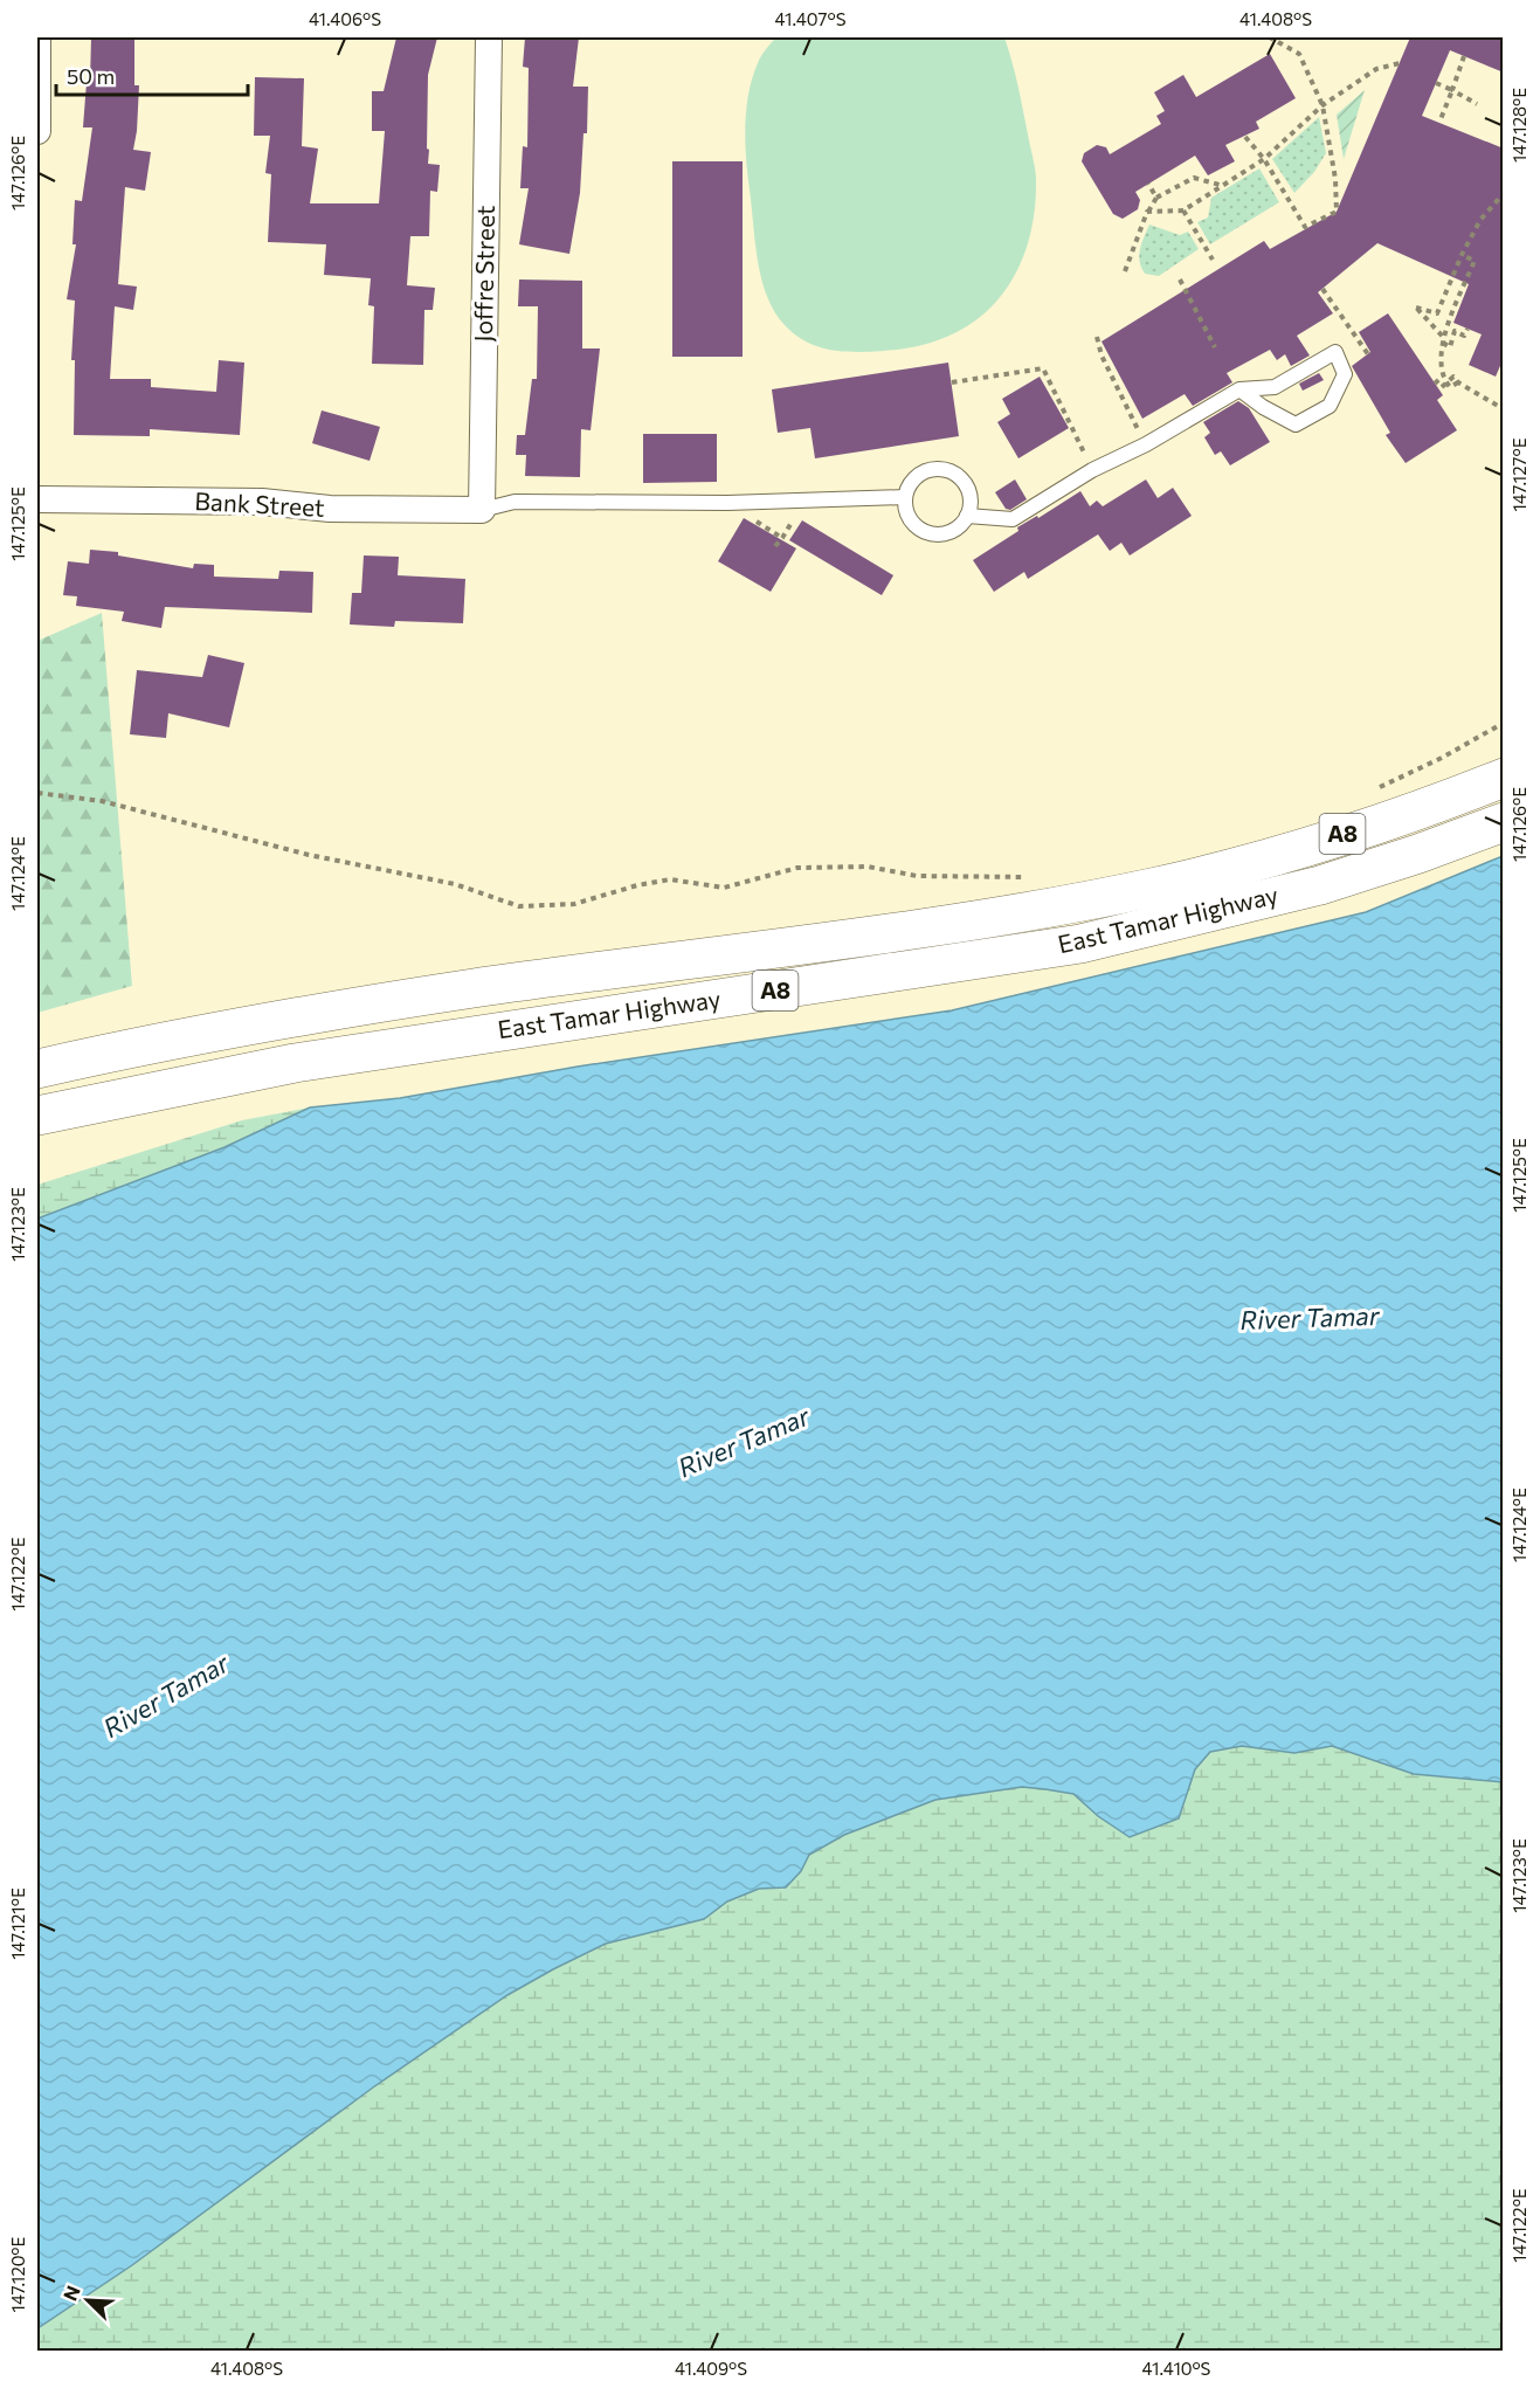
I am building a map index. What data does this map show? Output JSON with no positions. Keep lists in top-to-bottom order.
{
  "streets": {
    "highway": ["A8", "East Tamar Highway"],
    "street": ["Joffre Street", "Bank Street"]
  },
  "crossings": [
    ["Joffre Street", "Bank Street"]
  ],
  "water": ["River Tamar"],
  "scale_bar": "50 m",
  "north": "top left",
  "coordinates": [
    "41.406°S",
    "41.407°S",
    "41.408°S",
    "147.128°E",
    "147.126°E",
    "147.127°E",
    "147.125°E",
    "147.124°E",
    "147.123°E",
    "147.122°E",
    "147.121°E",
    "147.120°E",
    "41.409°S",
    "41.410°S"
  ]
}
